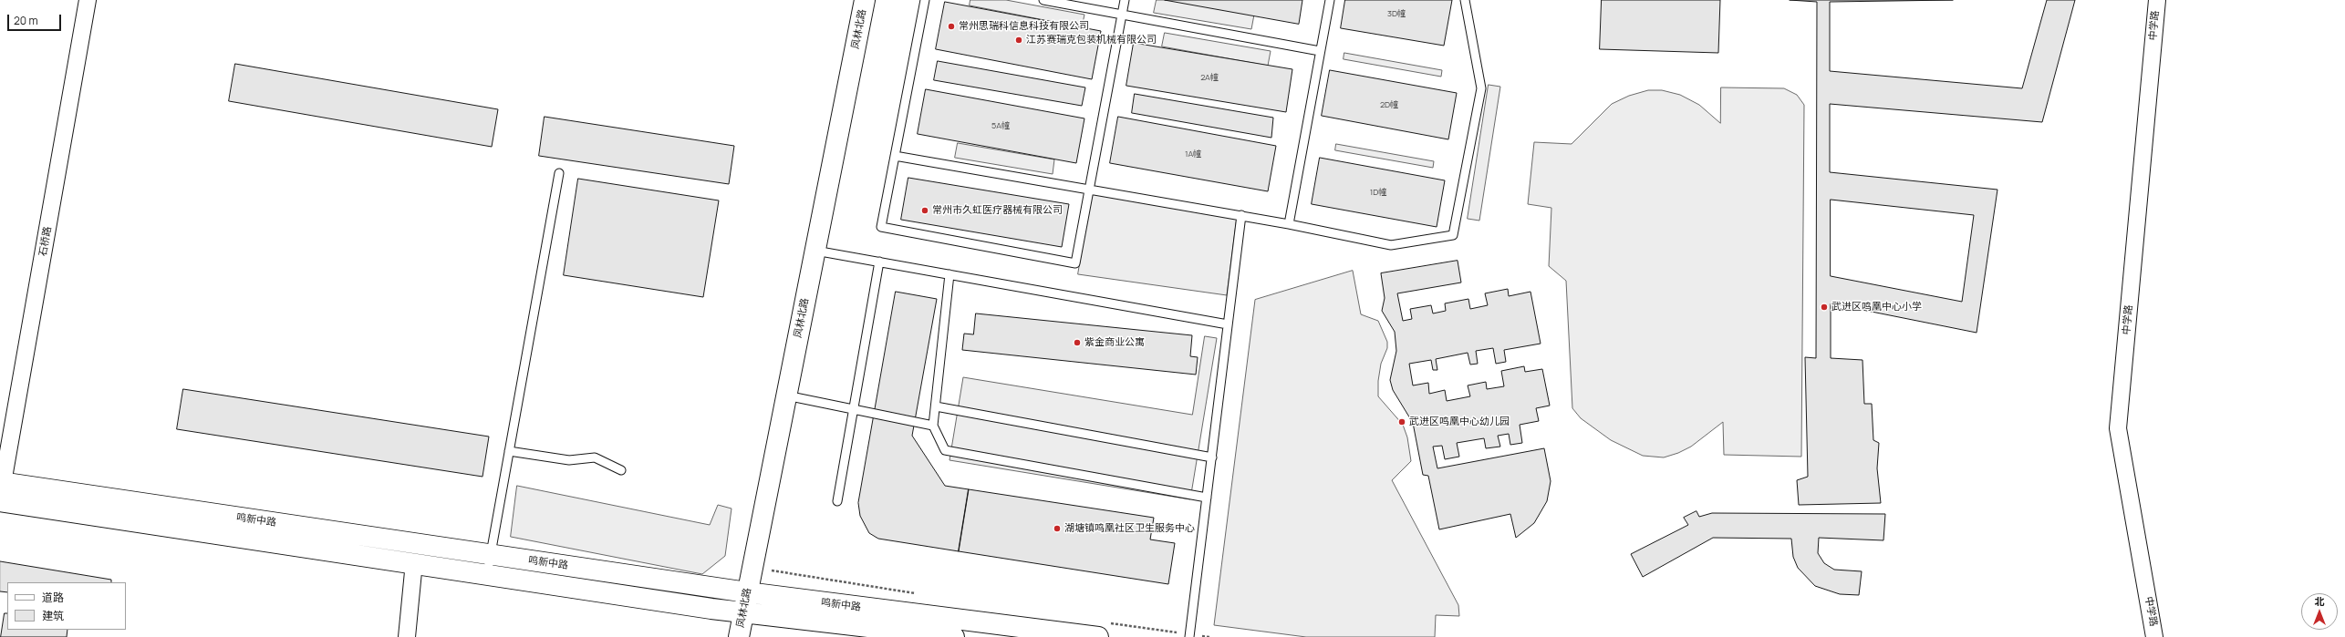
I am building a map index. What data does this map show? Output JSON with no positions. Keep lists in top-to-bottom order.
{
  "streets": {
    "main road": ["凤林北路", "鸣新中路"],
    "street": ["中学路", "石桥路"]
  },
  "crossings": [
    ["凤林北路", "鸣新中路"],
    ["石桥路", "鸣新中路"]
  ],
  "places": [
    "常州思瑞科信息科技有限公司",
    "江苏赛瑞克包装机械有限公司",
    "常州市久虹医疗器械有限公司",
    "武进区鸣凰中心小学",
    "紫金商业公寓",
    "武进区鸣凰中心幼儿园",
    "湖塘镇鸣凰社区卫生服务中心"
  ],
  "house_numbers": [
    "3D幢",
    "2A幢",
    "2D幢",
    "5A幢",
    "1A幢",
    "1D幢"
  ],
  "legend": ["道路", "建筑"],
  "scale_bar": "20 m",
  "north": "top"
}
